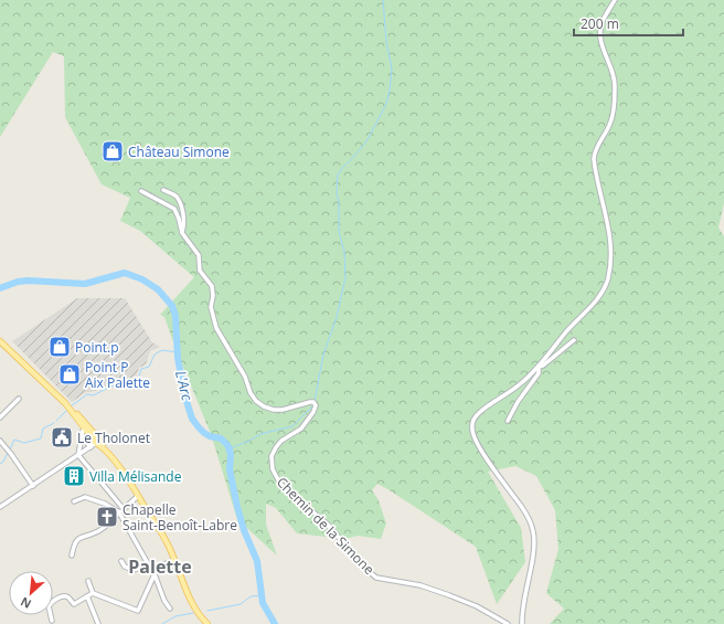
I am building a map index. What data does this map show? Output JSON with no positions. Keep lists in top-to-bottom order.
{
  "streets": {
    "street": ["Chemin de la Simone"]
  },
  "districts": ["Palette"],
  "water": ["L'Arc"],
  "places": {
    "shop": ["Château Simone", "Point.p", "Point P Aix Palette"],
    "public building": ["Le Tholonet"],
    "building": ["Villa Mélisande"],
    "church": ["Chapelle Saint-Benoît-Labre"]
  },
  "scale_bar": "200 m",
  "north": "bottom left"
}
